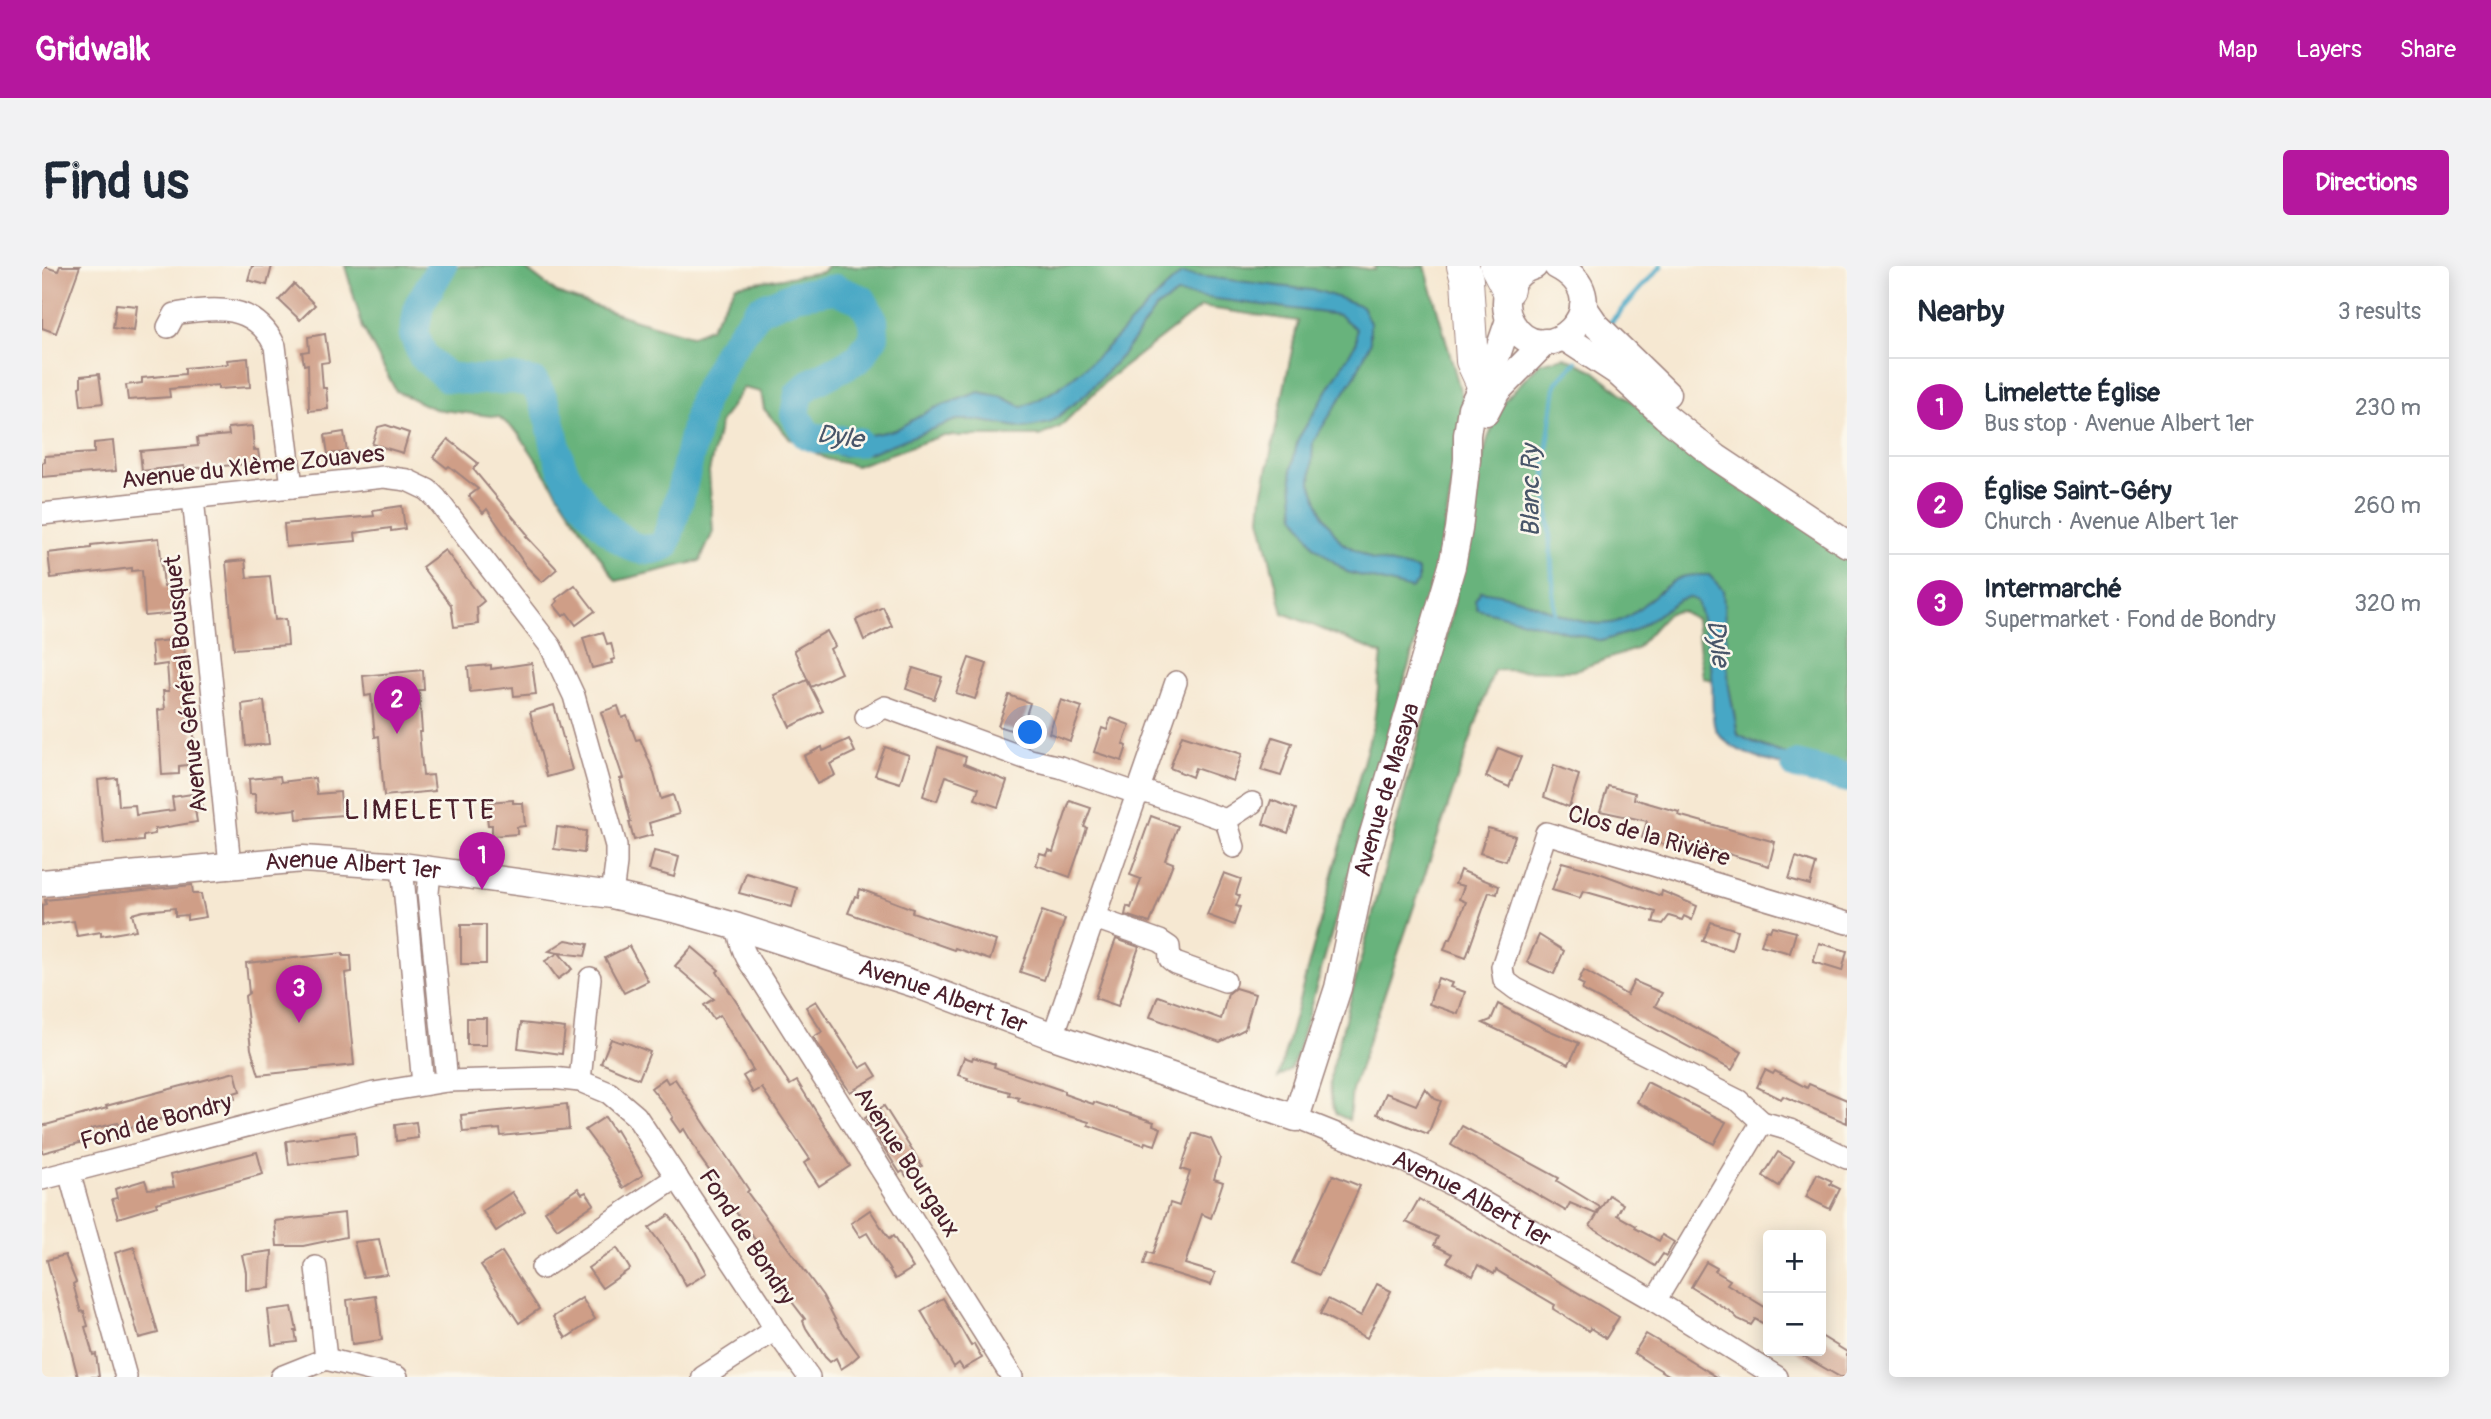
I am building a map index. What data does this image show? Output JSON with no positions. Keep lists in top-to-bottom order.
{
  "streets": {
    "main road": ["Avenue de Masaya", "Avenue Albert 1er"],
    "street": [
      "Avenue du XIème Zouaves",
      "Avenue Général Bousquet",
      "Clos de la Rivière",
      "Fond de Bondry",
      "Avenue Bourgaux"
    ]
  },
  "crossings": [
    ["Avenue du XIème Zouaves", "Avenue Général Bousquet"],
    ["Avenue du XIème Zouaves", "Avenue Albert 1er"],
    ["Avenue Général Bousquet", "Avenue Albert 1er"],
    ["Avenue de Masaya", "Avenue Albert 1er"],
    ["Avenue Albert 1er", "Avenue Bourgaux"]
  ],
  "districts": ["LIMELETTE"],
  "water": ["Dyle", "Blanc Ry"],
  "page": {
    "header": "Gridwalk",
    "nav": ["Map", "Layers", "Share"],
    "buttons": "Directions",
    "title": "Find us",
    "heading": ["Nearby", "3 results"],
    "list": [
      {
        "mark": "1",
        "name": "Limelette Église",
        "note": "Bus stop · Avenue Albert 1er",
        "value": "230 m"
      },
      {
        "mark": "2",
        "name": "Église Saint-Géry",
        "note": "Church · Avenue Albert 1er",
        "value": "260 m"
      },
      {
        "mark": "3",
        "name": "Intermarché",
        "note": "Supermarket · Fond de Bondry",
        "value": "320 m"
      }
    ],
    "pins": ["2", "1", "3"],
    "map_buttons": ["+", "−"]
  }
}
